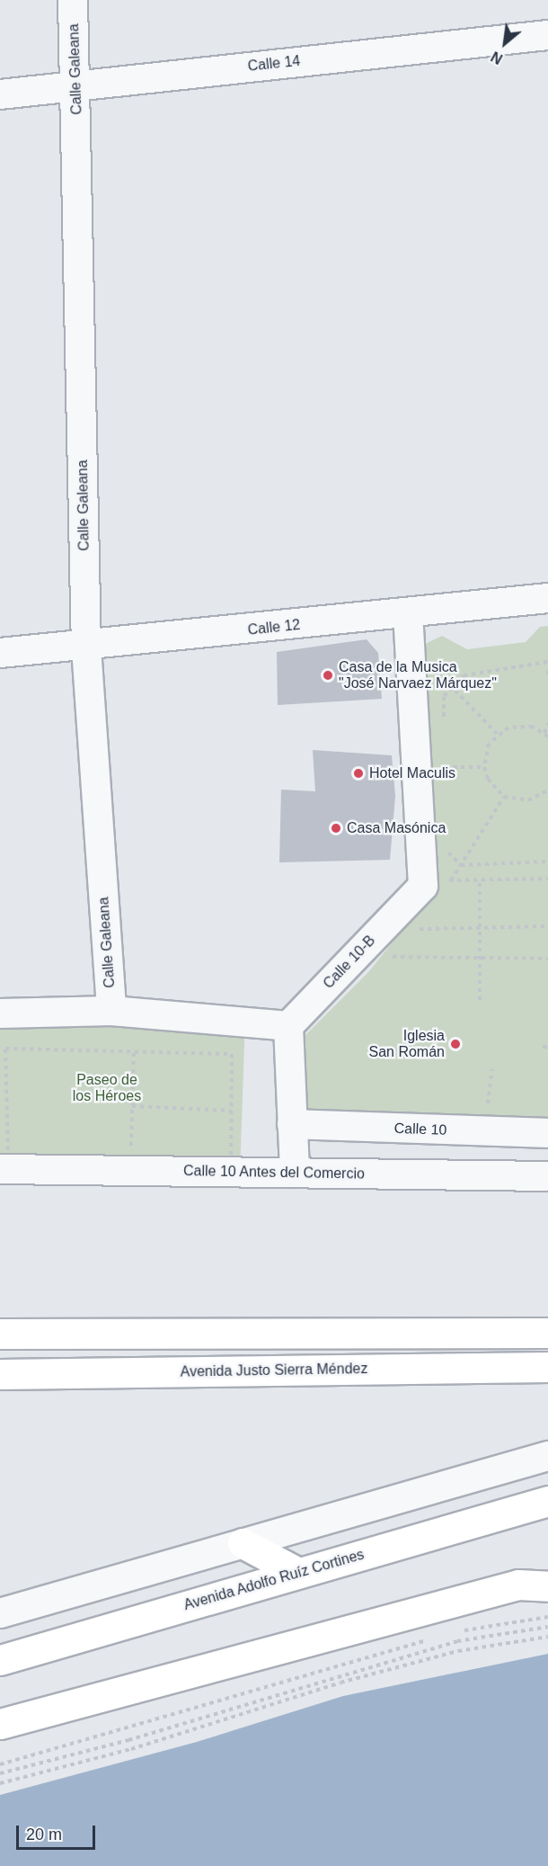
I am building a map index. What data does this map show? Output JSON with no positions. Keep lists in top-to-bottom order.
{
  "streets": {
    "main road": ["Avenida Justo Sierra Méndez", "Avenida Adolfo Ruíz Cortines"],
    "street": [
      "Calle 14",
      "Calle Galeana",
      "Calle 12",
      "Calle 10-B",
      "Calle 10",
      "Calle 10 Antes del Comercio"
    ]
  },
  "crossings": [
    ["Calle 14", "Calle Galeana"],
    ["Calle Galeana", "Calle 12"],
    ["Calle 12", "Calle 10-B"]
  ],
  "parks": ["Paseo de los Héroes"],
  "places": [
    "Casa de la Musica \"José Narvaez Márquez\"",
    "Hotel Maculis",
    "Casa Masónica",
    "Iglesia San Román"
  ],
  "scale_bar": "20 m",
  "north": "bottom left"
}
